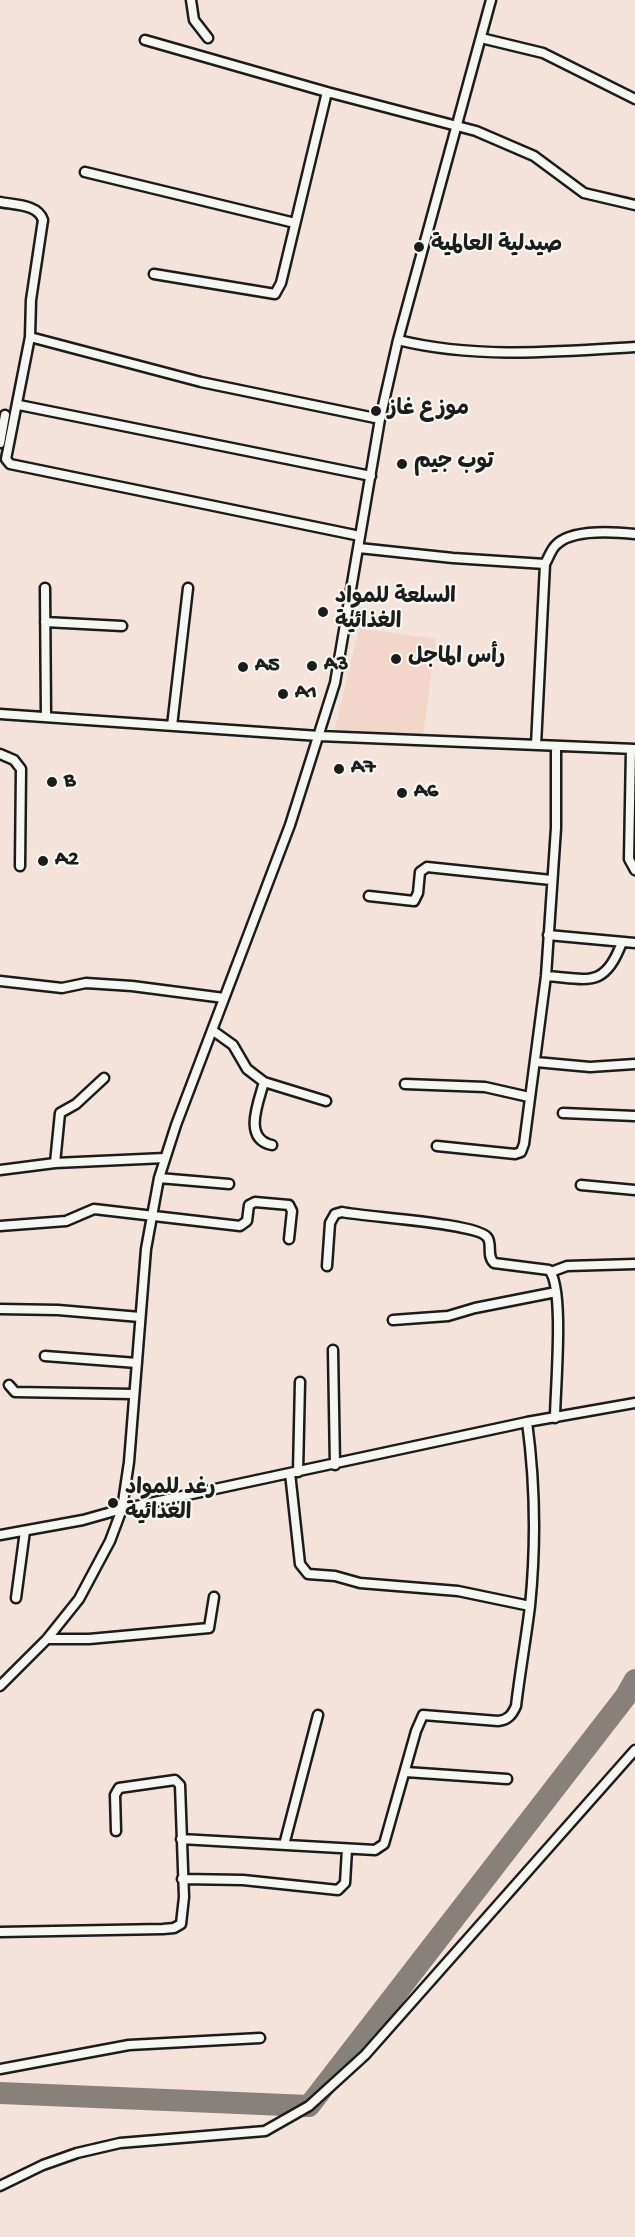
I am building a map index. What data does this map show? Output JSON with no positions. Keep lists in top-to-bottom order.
{
  "places": [
    "صيدلية العالمية",
    "موزع غاز",
    "توب جيم",
    "السلعة للمواد الغذائية",
    "رأس الماجل",
    "A3",
    "A5",
    "A1",
    "A7",
    "B",
    "A6",
    "A2",
    "رغد للمواد الغذائية"
  ]
}
